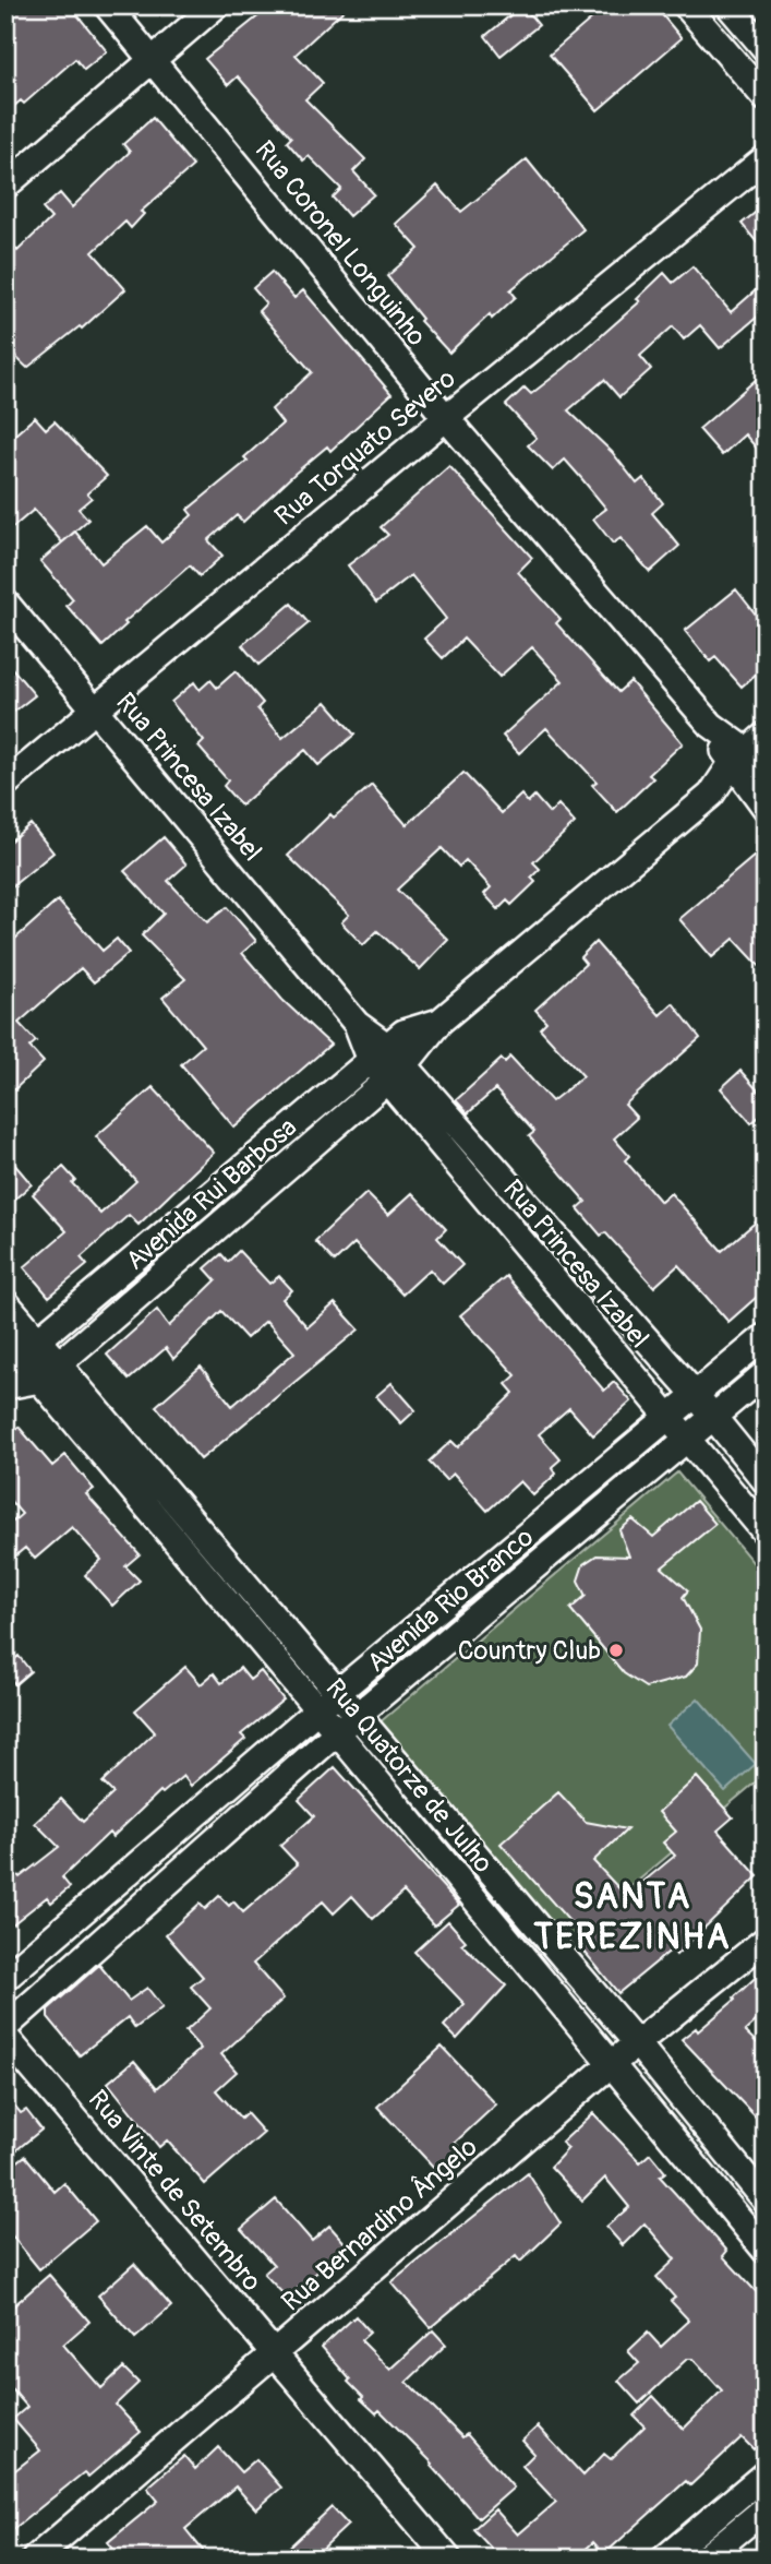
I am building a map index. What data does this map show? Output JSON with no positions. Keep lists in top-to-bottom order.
{
  "streets": {
    "street": [
      "Rua Coronel Longuinho",
      "Rua Torquato Severo",
      "Rua Princesa Izabel",
      "Avenida Rui Barbosa",
      "Avenida Rio Branco",
      "Rua Quatorze de Julho",
      "Rua Vinte de Setembro",
      "Rua Bernardino Ângelo"
    ]
  },
  "crossings": [
    ["Rua Coronel Longuinho", "Rua Torquato Severo"],
    ["Rua Coronel Longuinho", "Avenida Rui Barbosa"],
    ["Rua Torquato Severo", "Rua Princesa Izabel"],
    ["Rua Princesa Izabel", "Avenida Rui Barbosa"],
    ["Rua Princesa Izabel", "Avenida Rio Branco"],
    ["Avenida Rui Barbosa", "Rua Quatorze de Julho"],
    ["Avenida Rio Branco", "Rua Quatorze de Julho"],
    ["Rua Quatorze de Julho", "Rua Bernardino Ângelo"],
    ["Rua Vinte de Setembro", "Rua Bernardino Ângelo"]
  ],
  "districts": ["SANTA TEREZINHA"],
  "places": ["Country Club"]
}
